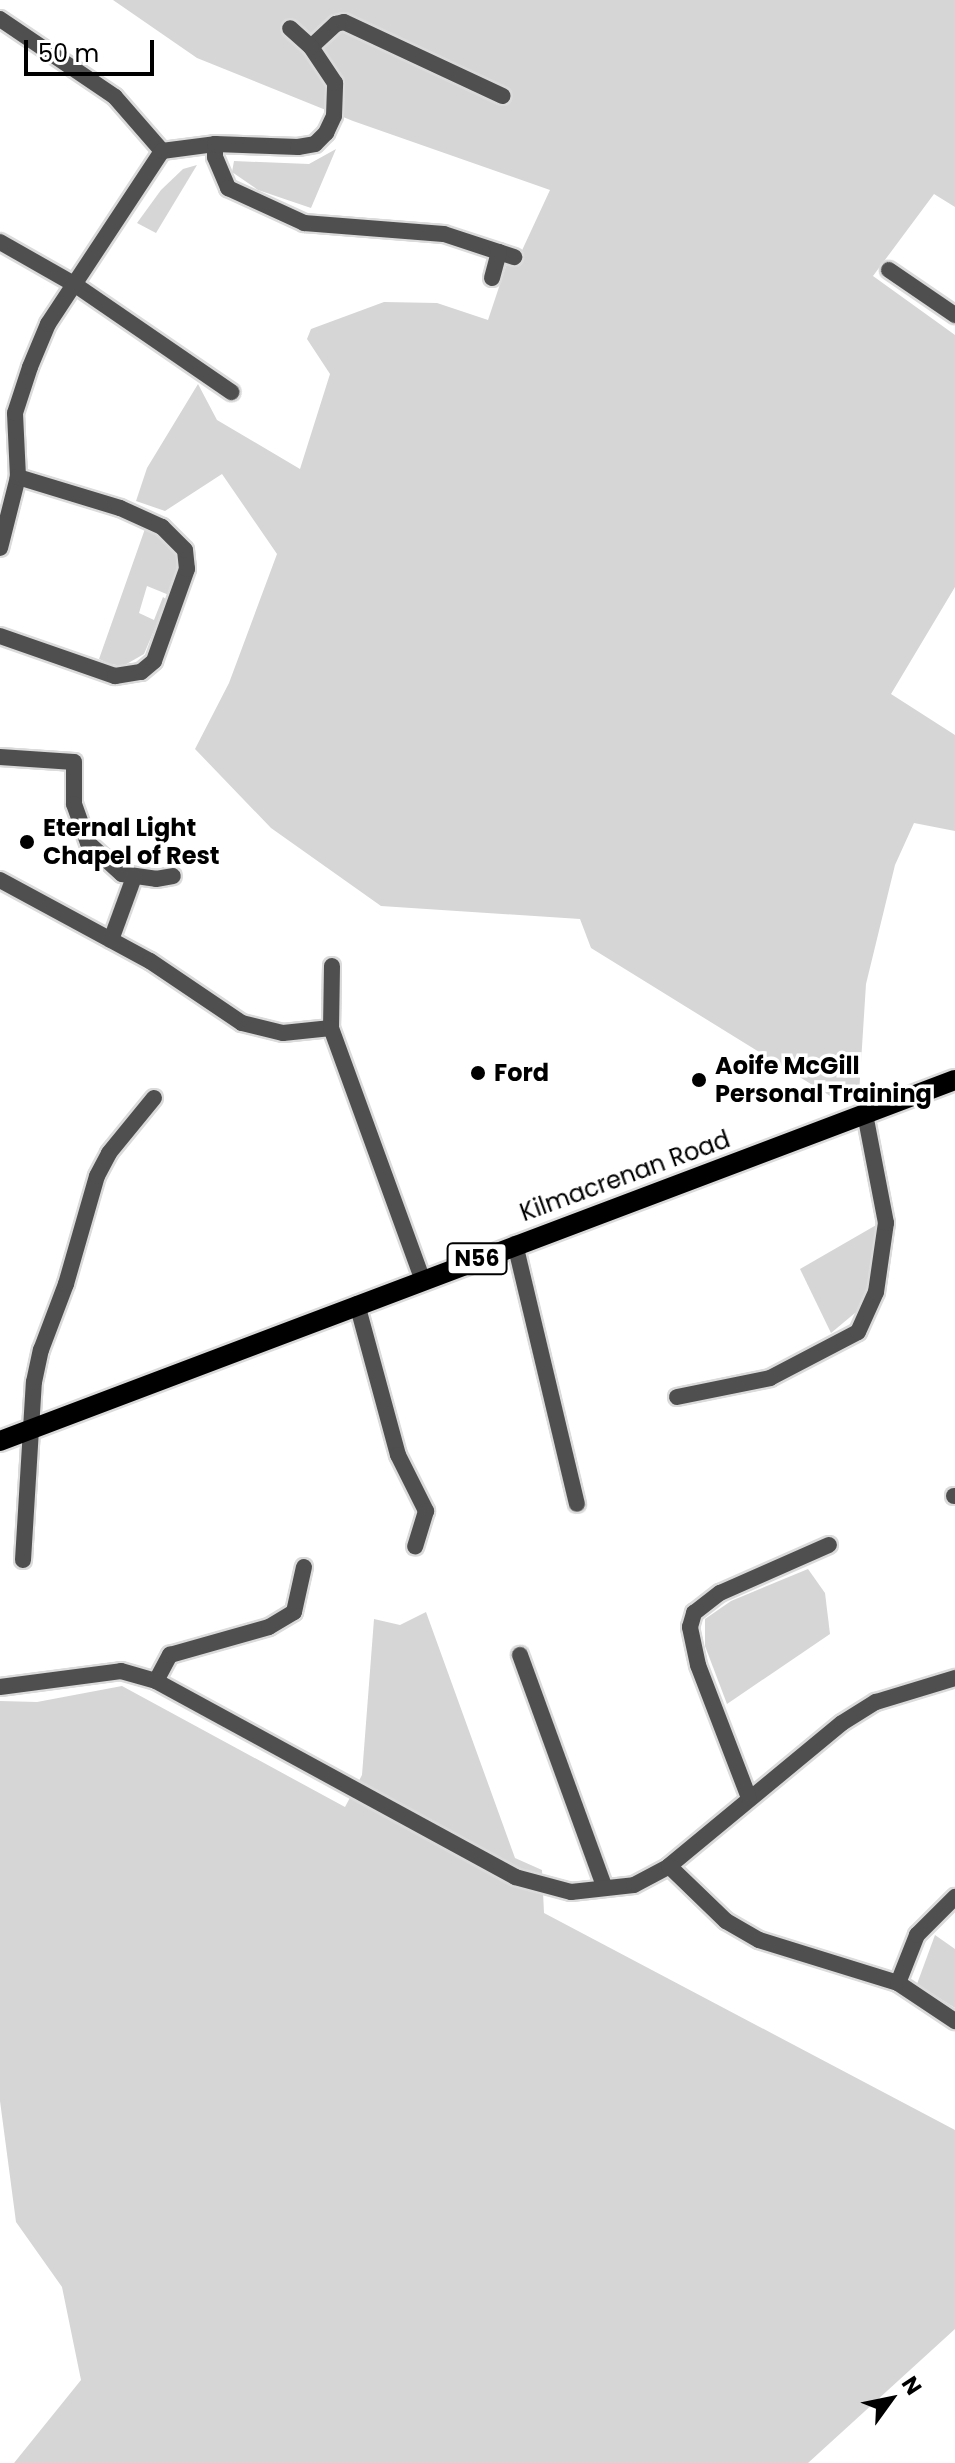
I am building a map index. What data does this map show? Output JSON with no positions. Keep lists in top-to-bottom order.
{
  "streets": {
    "main road": ["Kilmacrenan Road", "N56"]
  },
  "places": ["Eternal Light Chapel of Rest", "Ford", "Aoife McGill Personal Training"],
  "scale_bar": "50 m",
  "north": "top right"
}
